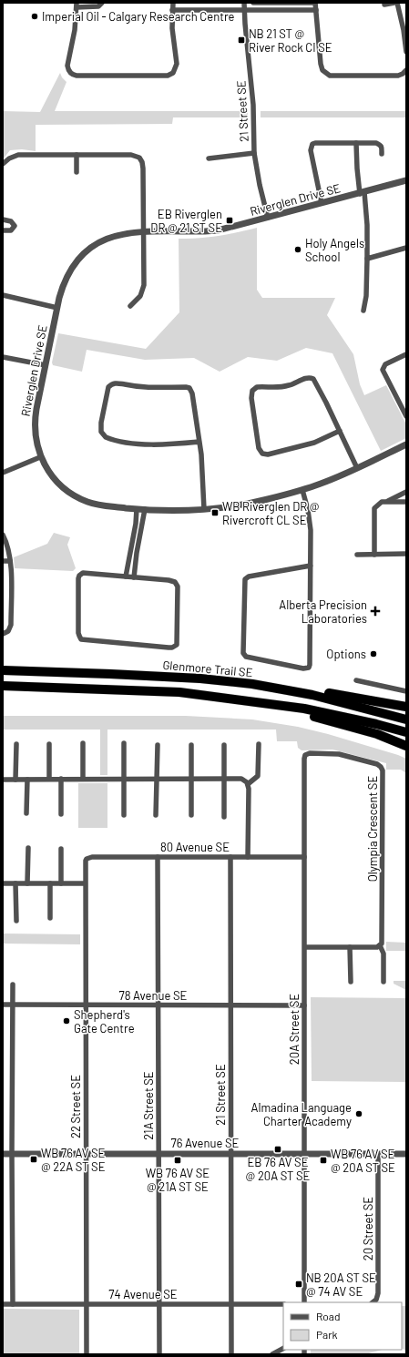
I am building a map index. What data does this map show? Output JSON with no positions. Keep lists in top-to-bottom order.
{
  "streets": {
    "highway": ["Glenmore Trail SE"],
    "street": [
      "21 Street SE",
      "Riverglen Drive SE",
      "Olympia Crescent SE",
      "80 Avenue SE",
      "78 Avenue SE",
      "20A Street SE",
      "21A Street SE",
      "22 Street SE",
      "76 Avenue SE",
      "20 Street SE",
      "74 Avenue SE"
    ]
  },
  "crossings": [
    ["21 Street SE", "Riverglen Drive SE"],
    ["21 Street SE", "80 Avenue SE"],
    ["21 Street SE", "78 Avenue SE"],
    ["21 Street SE", "76 Avenue SE"],
    ["21 Street SE", "74 Avenue SE"],
    ["Olympia Crescent SE", "20A Street SE"],
    ["80 Avenue SE", "20A Street SE"],
    ["80 Avenue SE", "21A Street SE"],
    ["80 Avenue SE", "22 Street SE"],
    ["78 Avenue SE", "20A Street SE"],
    ["78 Avenue SE", "21A Street SE"],
    ["78 Avenue SE", "22 Street SE"],
    ["20A Street SE", "76 Avenue SE"],
    ["21A Street SE", "76 Avenue SE"],
    ["21A Street SE", "74 Avenue SE"],
    ["22 Street SE", "76 Avenue SE"],
    ["22 Street SE", "74 Avenue SE"],
    ["76 Avenue SE", "20 Street SE"]
  ],
  "places": {
    "other": [
      "Imperial Oil - Calgary Research Centre",
      "Holy Angels School",
      "Options",
      "Shepherd's Gate Centre",
      "Almadina Language Charter Academy"
    ],
    "transit": [
      "NB 21 ST @ River Rock CI SE",
      "EB Riverglen DR @ 21 ST SE",
      "WB Riverglen DR @ Rivercroft CL SE",
      "EB 76 AV SE @ 20A ST SE",
      "WB 76 AV SE @ 22A ST SE",
      "WB 76 AV SE @ 21A ST SE",
      "WB 76 AV SE @ 20A ST SE",
      "NB 20A ST SE @ 74 AV SE"
    ],
    "health": ["Alberta Precision Laboratories"]
  },
  "legend": ["Road", "Park"]
}
